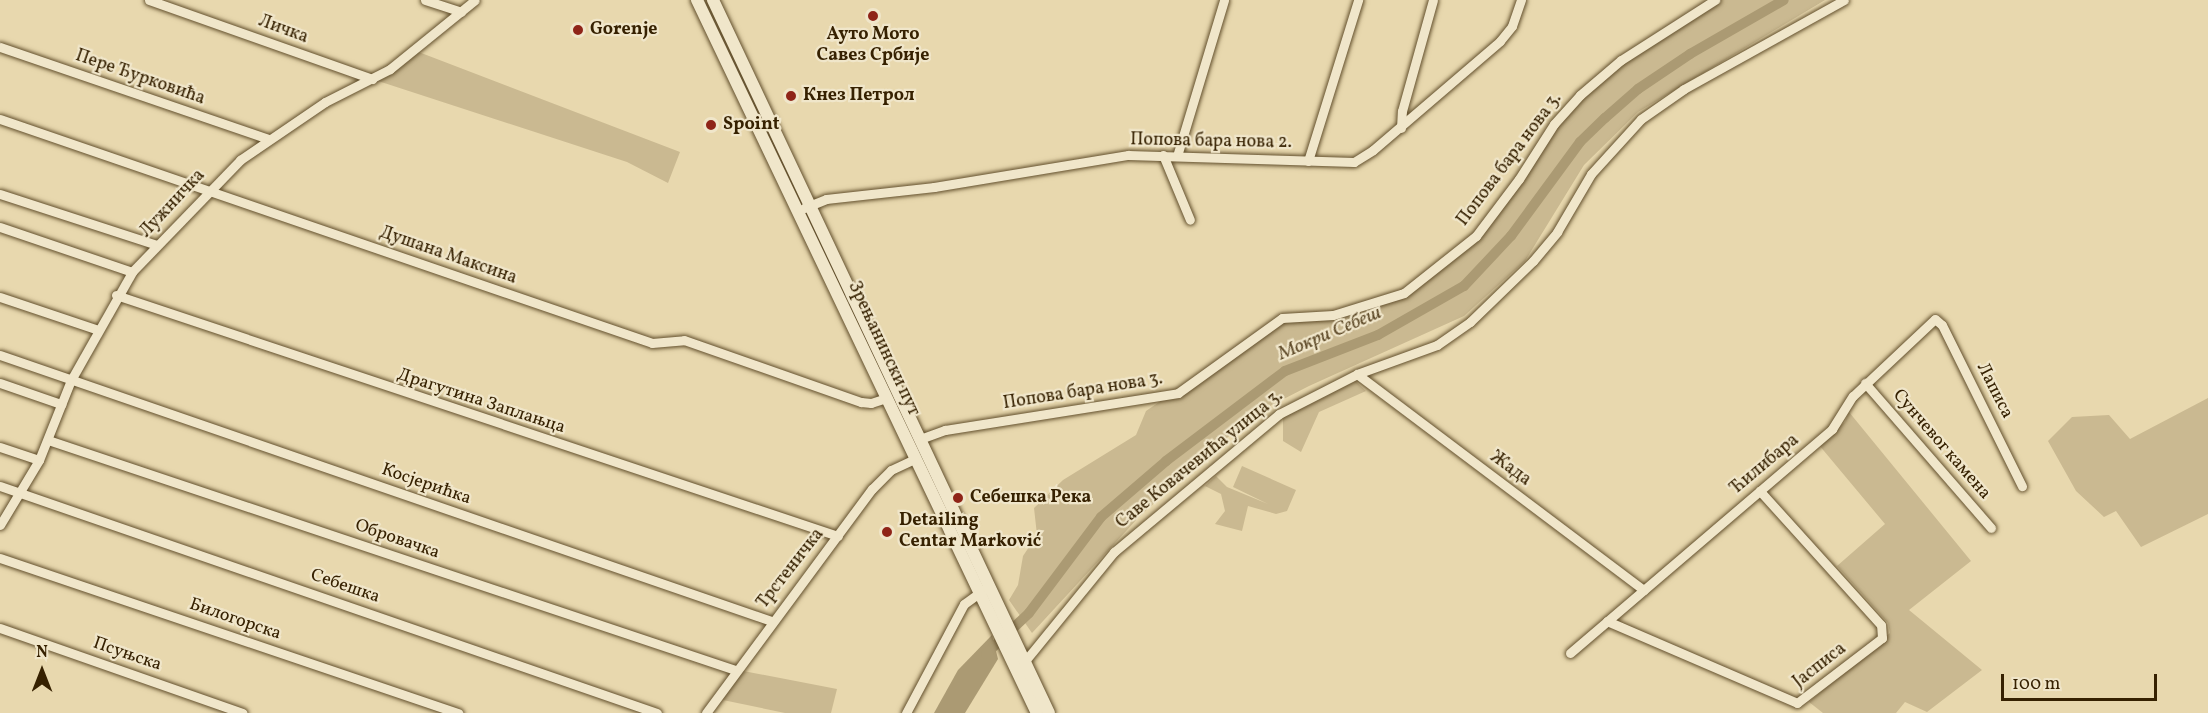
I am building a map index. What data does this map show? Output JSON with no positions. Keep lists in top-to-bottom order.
{
  "streets": {
    "main road": ["Зрењанински пут"],
    "street": [
      "Личка",
      "Пере Ђурковића",
      "Попова бара нова 2.",
      "Попова бара нова 3.",
      "Лужничка",
      "Душана Максина",
      "Лаписа",
      "Драгутина Заплањца",
      "Сунчевог камена",
      "Саве Ковачевића улица 3.",
      "Ћилибара",
      "Жада",
      "Косјерићка",
      "Обровачка",
      "Трстеничка",
      "Себешка",
      "Билогорска",
      "Псуњска",
      "Јасписа"
    ]
  },
  "crossings": [
    ["Личка", "Лужничка"],
    ["Пере Ђурковића", "Лужничка"],
    ["Попова бара нова 2.", "Зрењанински пут"],
    ["Попова бара нова 3.", "Зрењанински пут"],
    ["Лужничка", "Душана Максина"],
    ["Лужничка", "Драгутина Заплањца"],
    ["Лужничка", "Косјерићка"],
    ["Лужничка", "Обровачка"],
    ["Лужничка", "Себешка"],
    ["Душана Максина", "Зрењанински пут"],
    ["Зрењанински пут", "Саве Ковачевића улица 3."],
    ["Зрењанински пут", "Трстеничка"],
    ["Лаписа", "Ћилибара"],
    ["Драгутина Заплањца", "Трстеничка"],
    ["Сунчевог камена", "Ћилибара"],
    ["Саве Ковачевића улица 3.", "Жада"],
    ["Ћилибара", "Жада"],
    ["Ћилибара", "Јасписа"],
    ["Косјерићка", "Трстеничка"],
    ["Обровачка", "Трстеничка"]
  ],
  "water": ["Мокри Себеш"],
  "places": [
    "Ауто Мото Савез Србије",
    "Gorenje",
    "Кнез Петрол",
    "Spoint",
    "Себешка Река",
    "Detailing Centar Marković"
  ],
  "scale_bar": "100 m",
  "north": "top"
}
